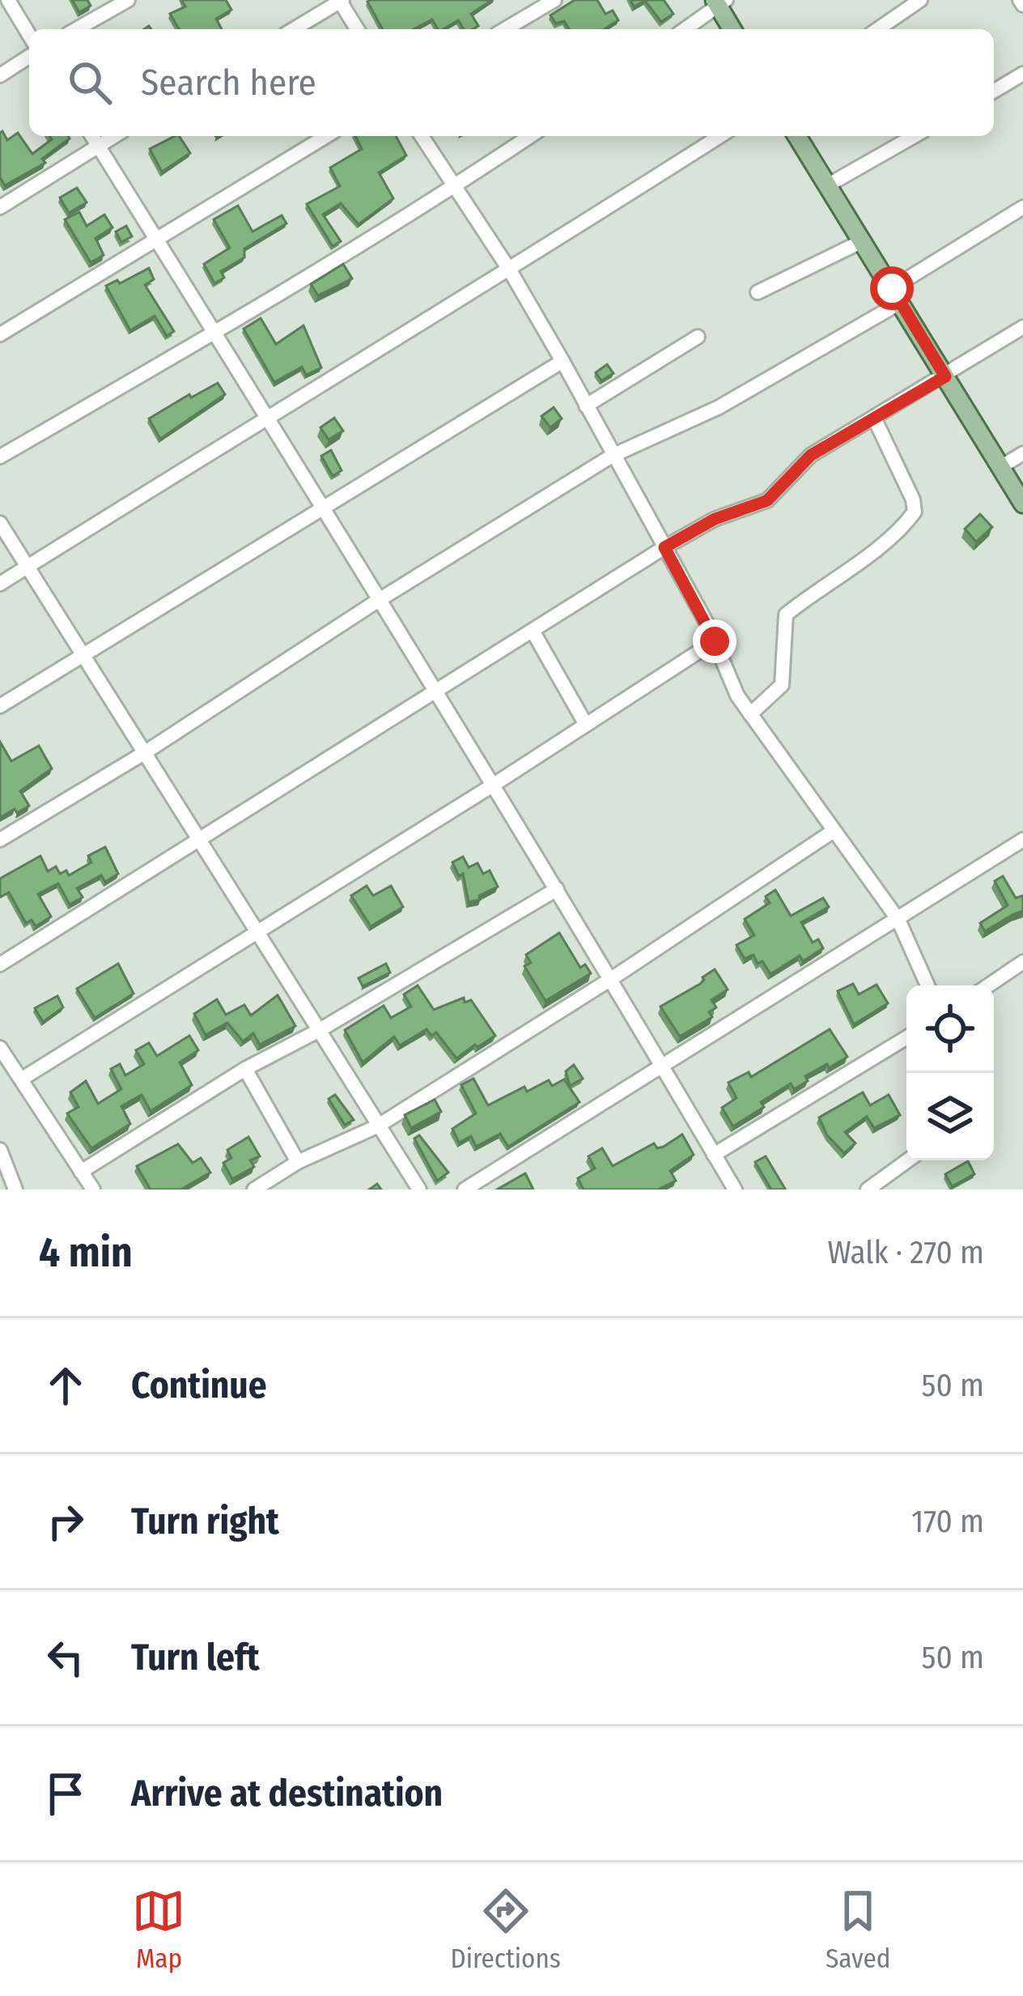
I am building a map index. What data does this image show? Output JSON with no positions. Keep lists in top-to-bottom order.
{
  "page": {
    "search": "Search here",
    "heading": ["4 min", "Walk · 270 m"],
    "list": [
      ["Continue", "50 m"],
      ["Turn right", "170 m"],
      ["Turn left", "50 m"],
      "Arrive at destination"
    ],
    "nav": ["Map", "Directions", "Saved"]
  }
}
